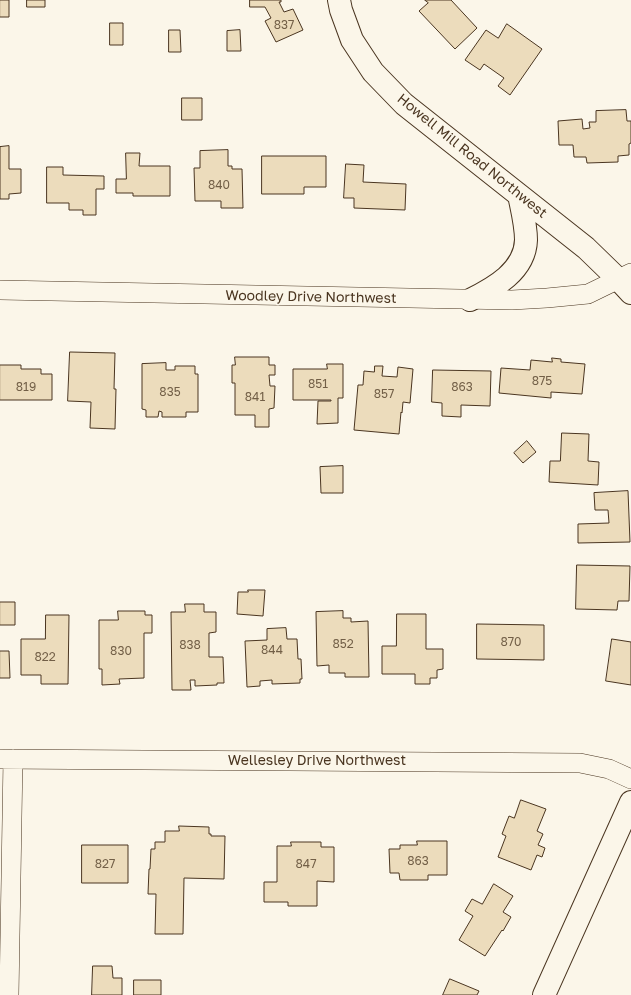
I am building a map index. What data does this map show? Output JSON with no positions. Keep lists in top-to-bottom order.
{
  "streets": {
    "main road": ["Howell Mill Road Northwest"],
    "street": ["Woodley Drive Northwest", "Wellesley Drive Northwest"]
  },
  "crossings": [
    ["Howell Mill Road Northwest", "Woodley Drive Northwest"]
  ],
  "house_numbers": [
    "837",
    "840",
    "875",
    "851",
    "819",
    "863",
    "835",
    "857",
    "841",
    "870",
    "852",
    "838",
    "844",
    "830",
    "822",
    "863",
    "827",
    "847"
  ]
}
